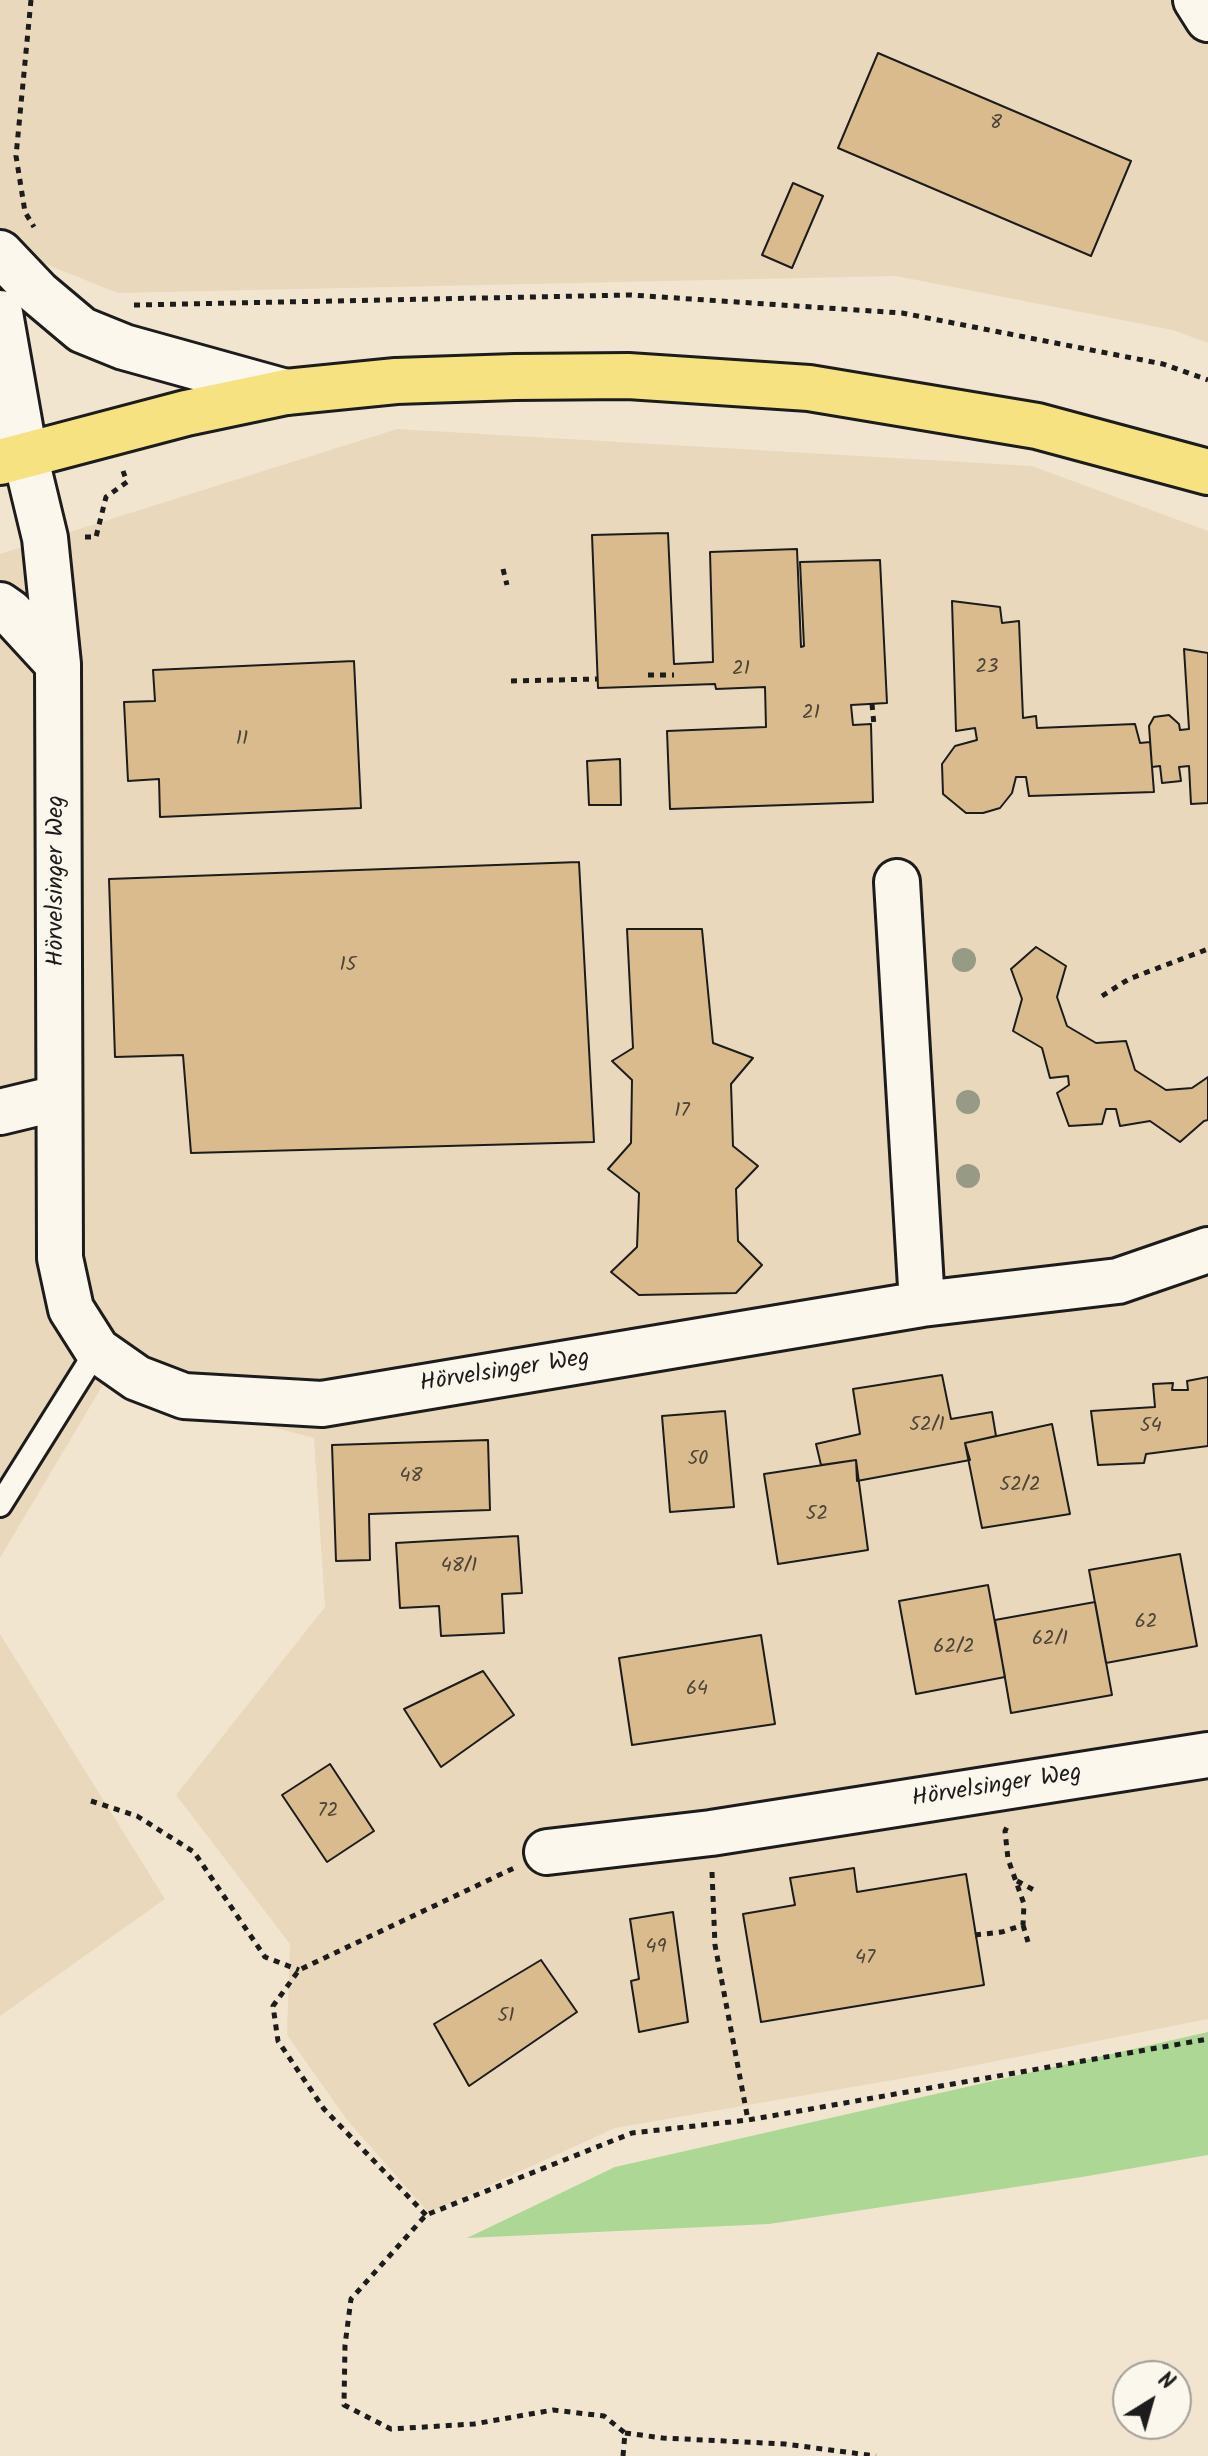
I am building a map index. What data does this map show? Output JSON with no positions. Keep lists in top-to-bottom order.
{
  "streets": {
    "street": ["Hörvelsinger Weg"]
  },
  "house_numbers": [
    "8",
    "23",
    "21",
    "21",
    "11",
    "15",
    "17",
    "52/1",
    "54",
    "50",
    "48",
    "52/2",
    "52",
    "48/1",
    "62",
    "62/1",
    "62/2",
    "64",
    "72",
    "49",
    "47",
    "51"
  ],
  "north": "top right"
}
